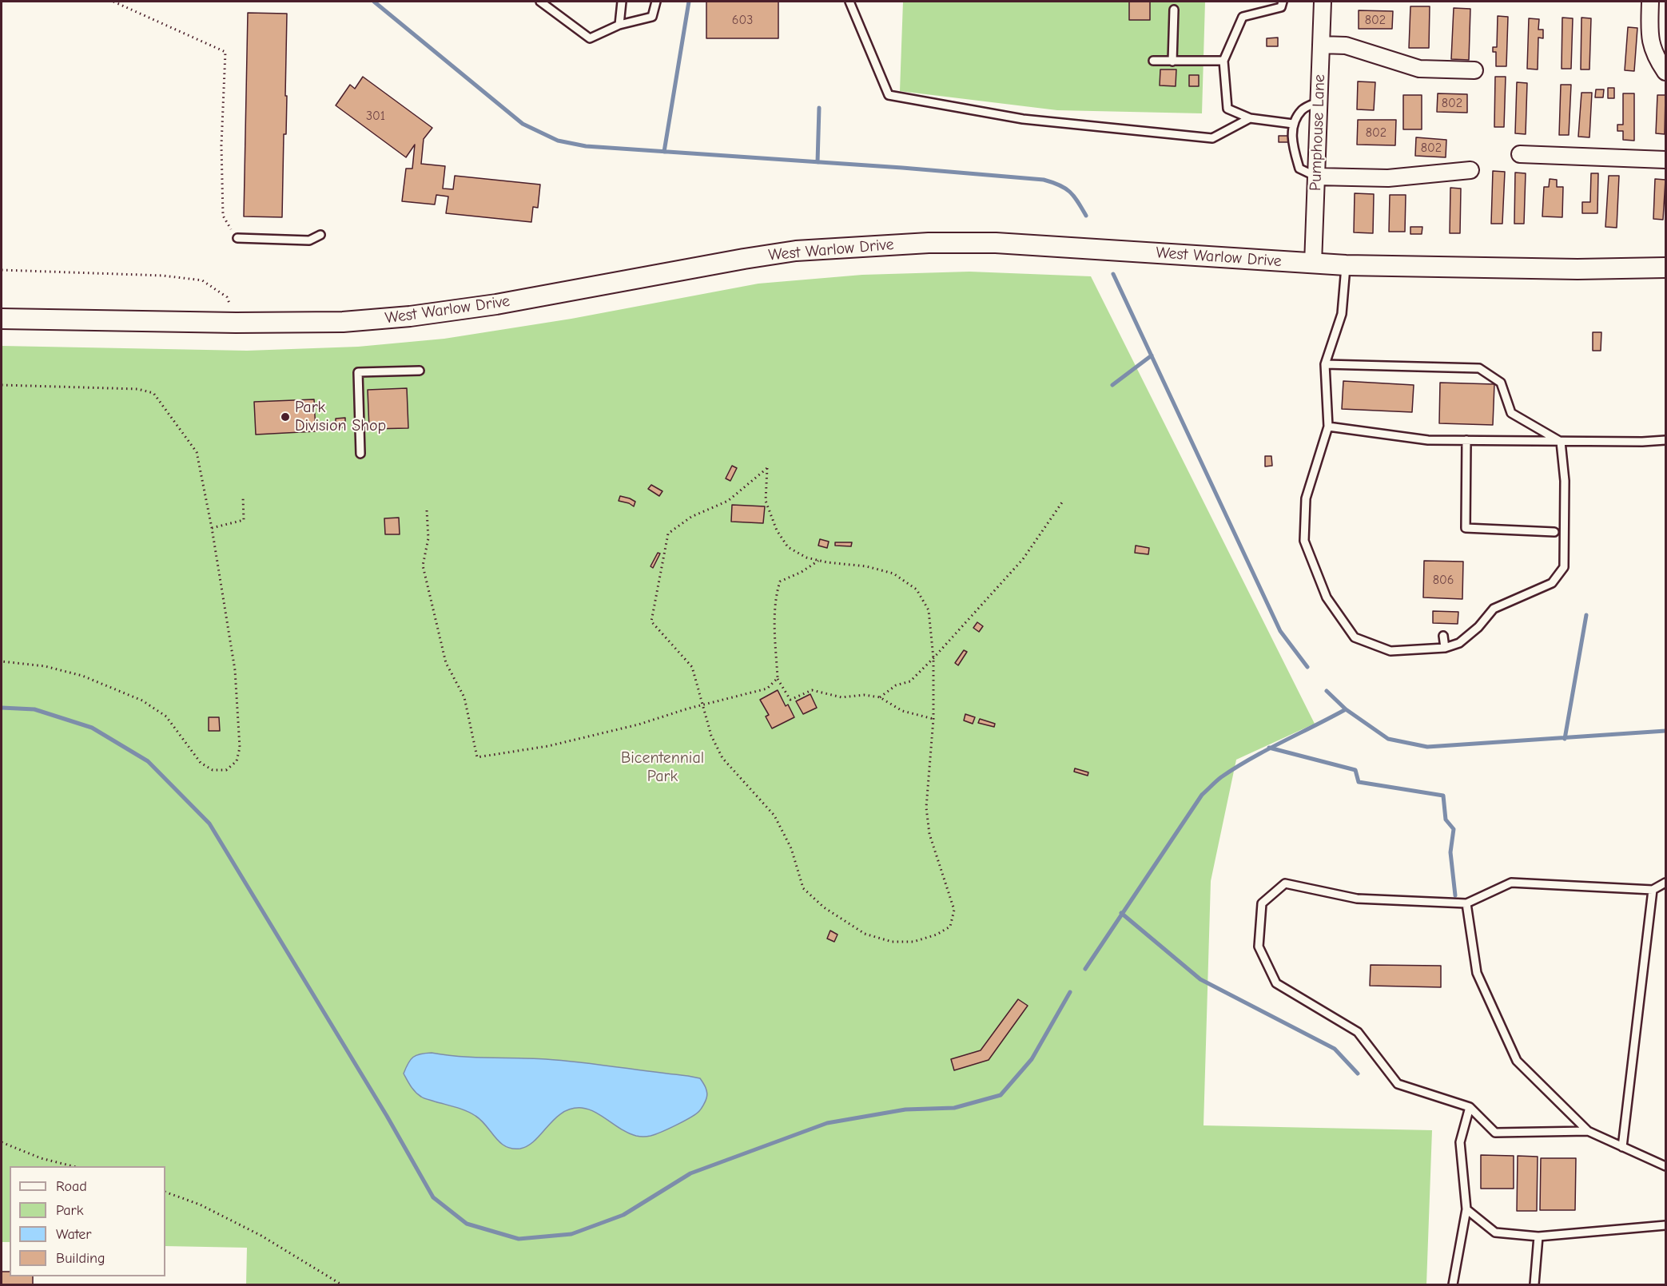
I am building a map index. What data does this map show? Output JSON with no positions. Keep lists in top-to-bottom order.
{
  "streets": {
    "street": ["Pumphouse Lane", "West Warlow Drive"]
  },
  "crossings": [
    ["Pumphouse Lane", "West Warlow Drive"]
  ],
  "parks": ["Bicentennial Park"],
  "places": ["Park Division Shop"],
  "house_numbers": [
    "603",
    "802",
    "802",
    "301",
    "802",
    "802",
    "806"
  ],
  "legend": [
    "Road",
    "Park",
    "Water",
    "Building"
  ]
}
